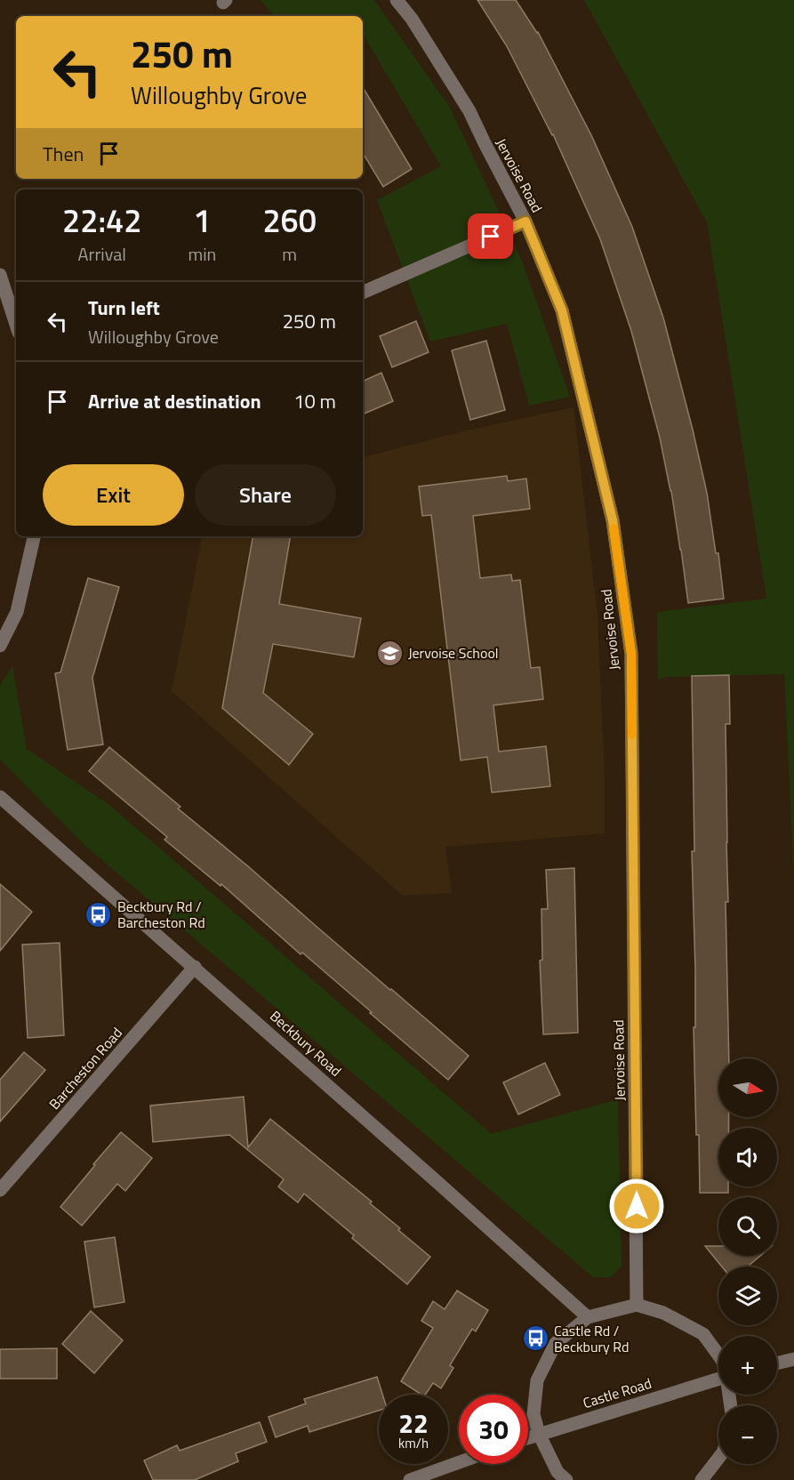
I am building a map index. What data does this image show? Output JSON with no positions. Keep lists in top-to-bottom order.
{
  "streets": {
    "street": [
      "Jervoise Road",
      "Beckbury Road",
      "Barcheston Road",
      "Castle Road"
    ]
  },
  "crossings": [
    ["Beckbury Road", "Barcheston Road"]
  ],
  "places": {
    "school or university": ["Jervoise School"],
    "bus stop": ["Beckbury Rd / Barcheston Rd", "Castle Rd / Beckbury Rd"]
  },
  "north": "right",
  "page": {
    "turn": ["250 m", "Willoughby Grove"],
    "then": "Then",
    "eta": [
      "22:42",
      "Arrival",
      "1",
      "min",
      "260",
      "m"
    ],
    "list": [
      {
        "name": "Turn left",
        "note": "Willoughby Grove",
        "value": "250 m"
      },
      {
        "name": "Arrive at destination",
        "value": "10 m"
      }
    ],
    "buttons": ["Exit", "Share"],
    "map_buttons": ["+", "−"],
    "speed": "22 km/h",
    "limit": "30"
  }
}
